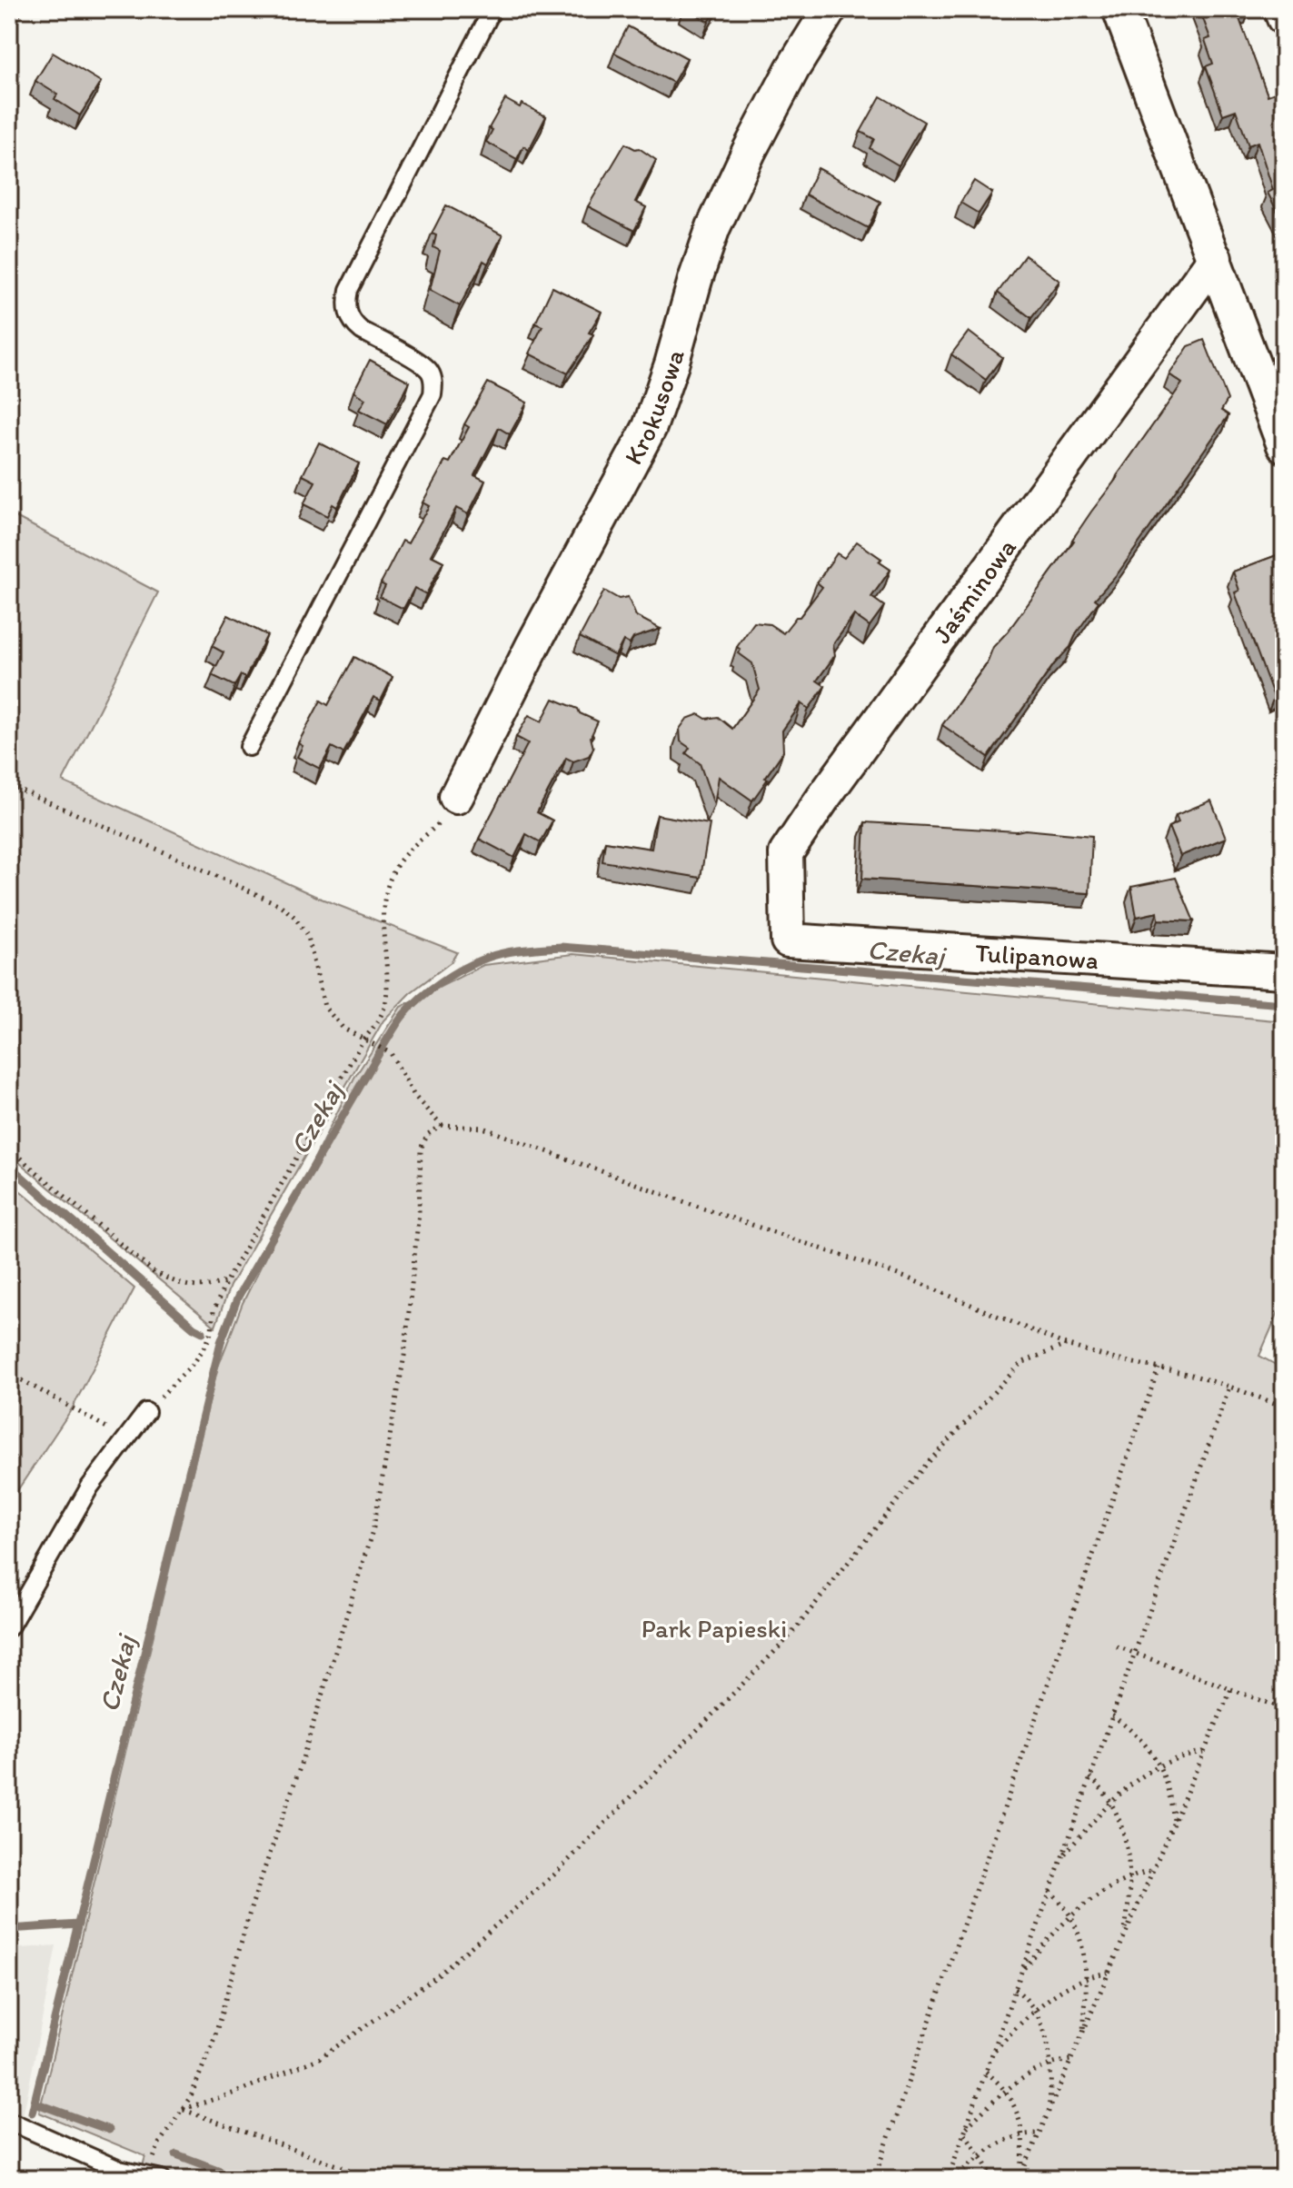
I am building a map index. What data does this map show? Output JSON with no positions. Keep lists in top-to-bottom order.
{
  "streets": {
    "street": ["Krokusowa", "Jaśminowa", "Tulipanowa"]
  },
  "crossings": [
    ["Jaśminowa", "Tulipanowa"]
  ],
  "water": ["Czekaj"],
  "parks": ["Park Papieski"]
}
